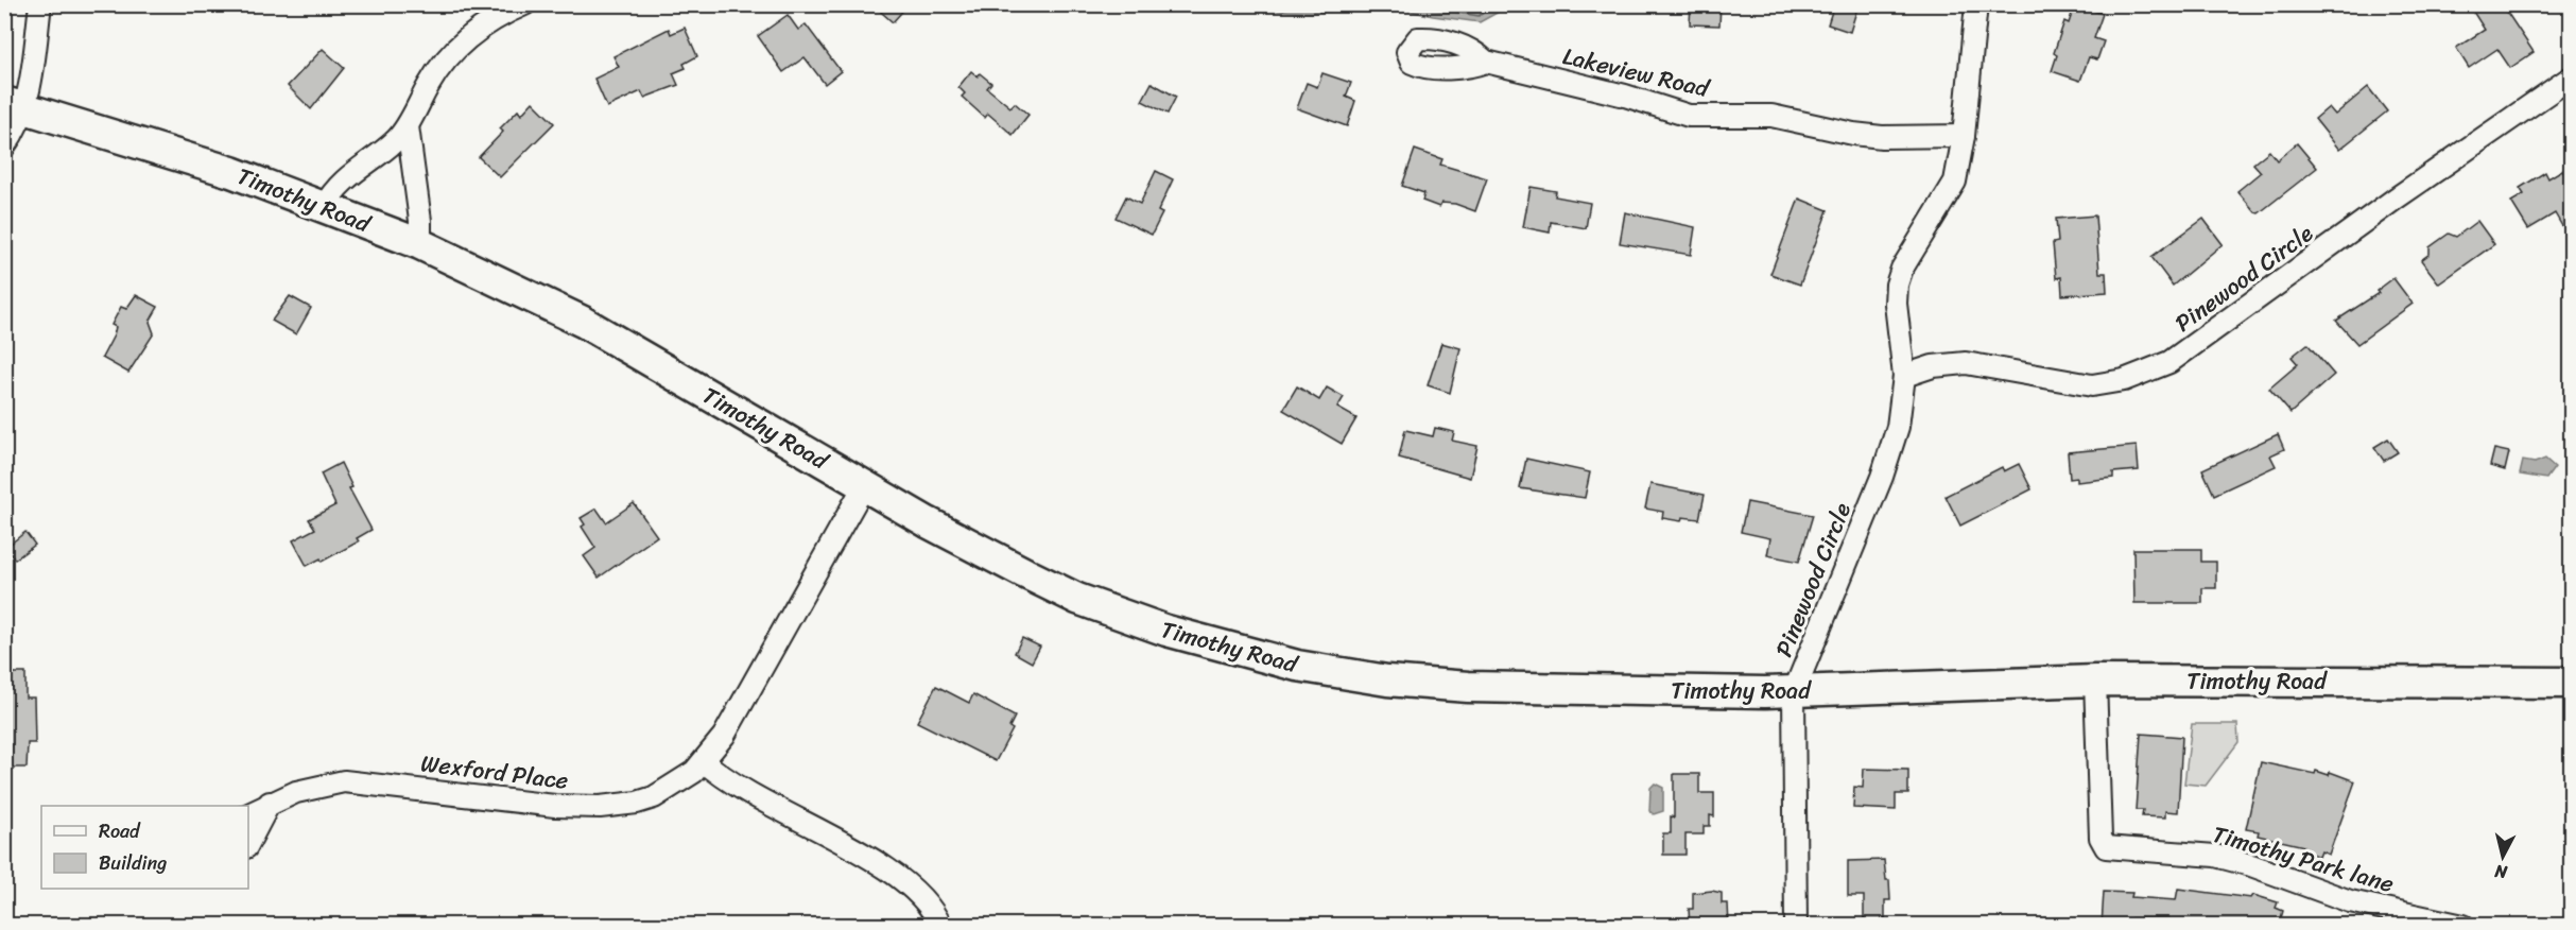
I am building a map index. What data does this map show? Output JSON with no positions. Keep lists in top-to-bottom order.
{
  "streets": {
    "main road": ["Timothy Road"],
    "street": [
      "Lakeview Road",
      "Pinewood Circle",
      "Wexford Place",
      "Timothy Park lane"
    ]
  },
  "crossings": [
    ["Lakeview Road", "Pinewood Circle"],
    ["Timothy Road", "Pinewood Circle"],
    ["Timothy Road", "Wexford Place"],
    ["Timothy Road", "Timothy Park lane"]
  ],
  "legend": ["Road", "Building"],
  "north": "bottom"
}
